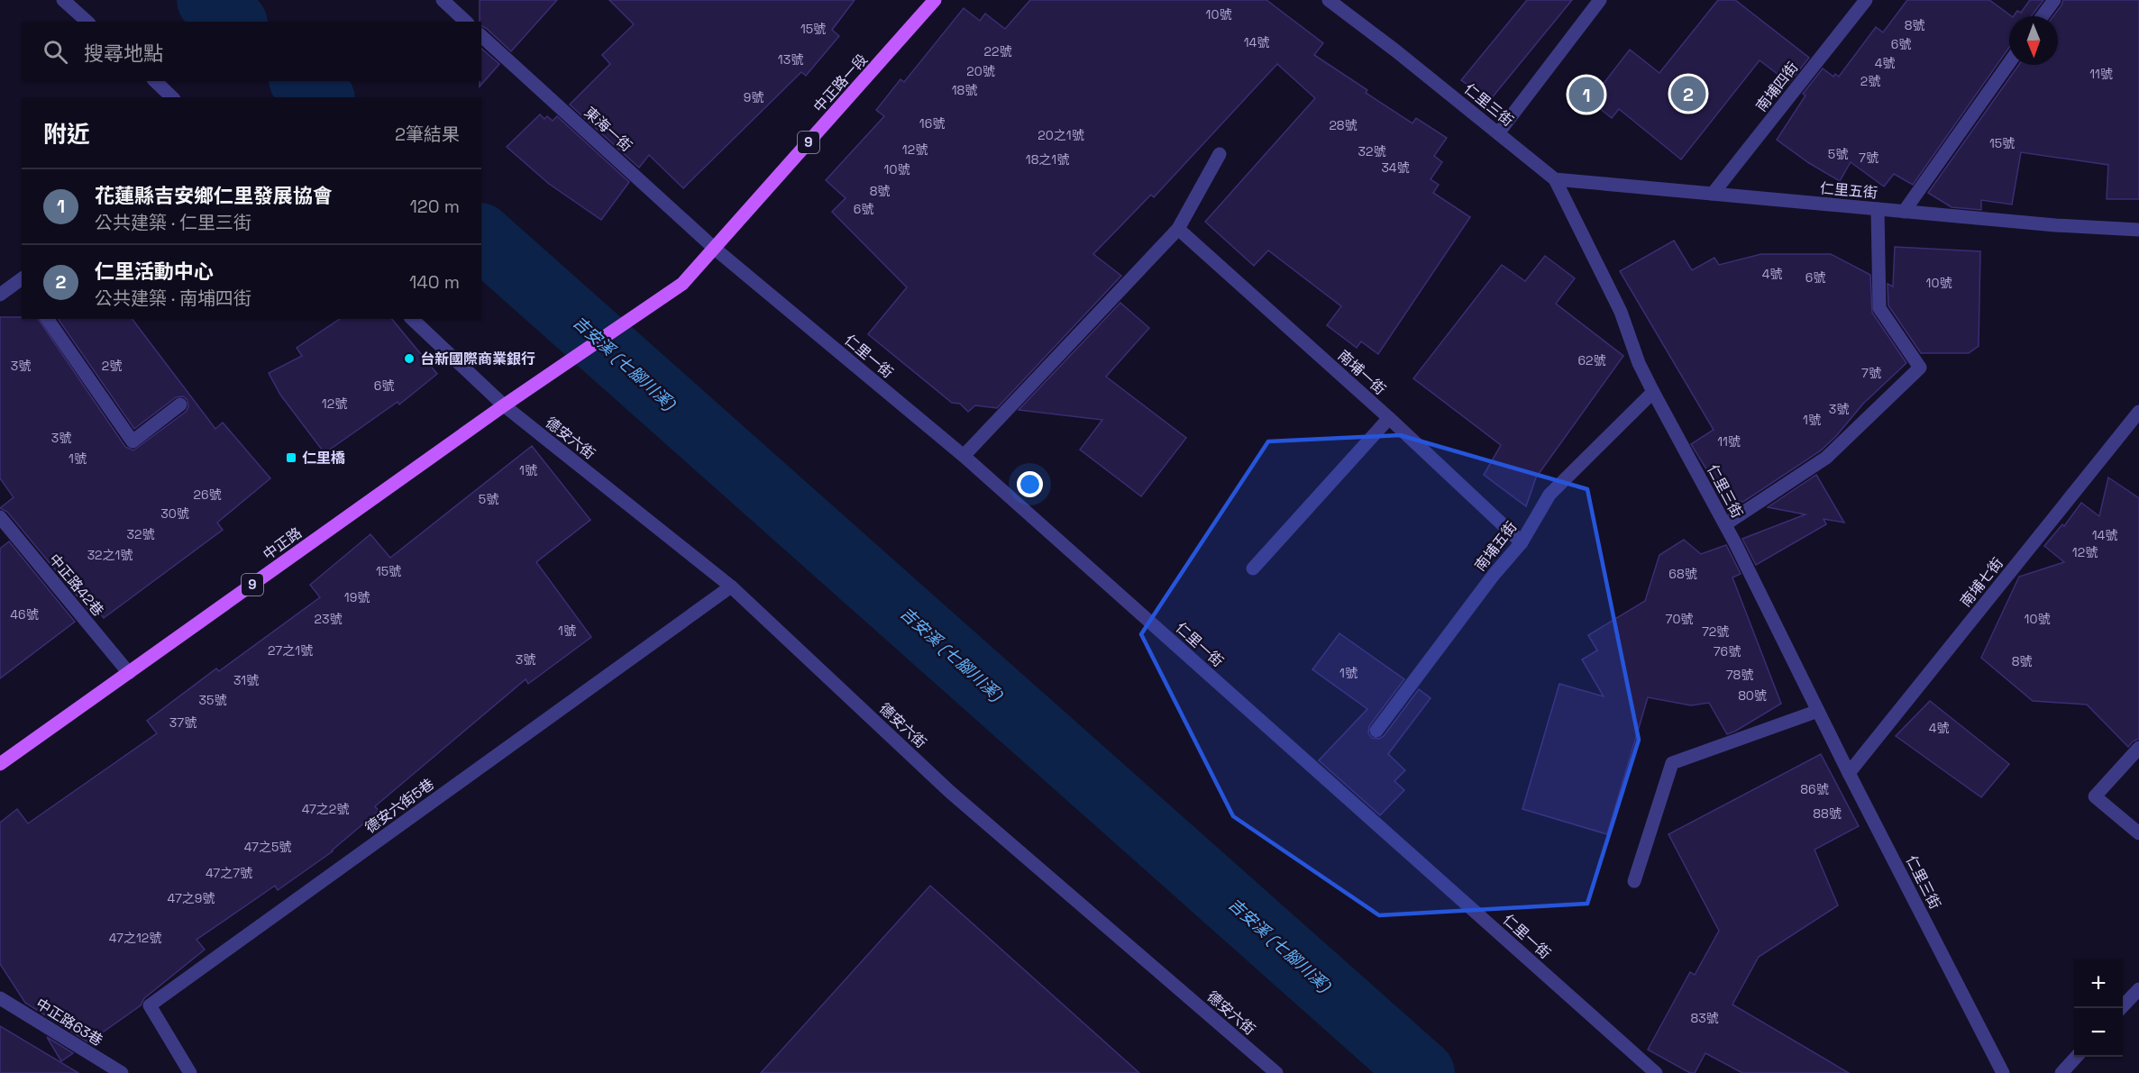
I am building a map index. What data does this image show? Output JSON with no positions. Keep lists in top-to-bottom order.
{
  "streets": {
    "main road": ["中正路一段", "9", "中正路"],
    "street": [
      "南埔四街",
      "仁里三街",
      "東海一街",
      "仁里五街",
      "仁里一街",
      "南埔一街",
      "德安六街",
      "南埔五街",
      "南埔七街",
      "中正路42巷",
      "德安六街5巷",
      "中正路63巷"
    ]
  },
  "crossings": [
    ["中正路一段", "東海一街"],
    ["中正路一段", "仁里一街"],
    ["中正路一段", "德安六街"],
    ["中正路一段", "中正路"],
    ["南埔四街", "仁里五街"],
    ["仁里三街", "仁里五街"],
    ["仁里三街", "南埔五街"],
    ["仁里三街", "南埔七街"],
    ["東海一街", "仁里一街"],
    ["南埔一街", "南埔五街"],
    ["德安六街", "中正路"],
    ["德安六街", "德安六街5巷"],
    ["中正路", "中正路42巷"]
  ],
  "water": ["吉安溪 (七腳川溪)"],
  "places": {
    "other": ["台新國際商業銀行"],
    "transit": ["仁里橋"]
  },
  "house_numbers": [
    "10號",
    "8號",
    "15號",
    "14號",
    "6號",
    "22號",
    "13號",
    "4號",
    "20號",
    "11號",
    "2號",
    "18號",
    "9號",
    "16號",
    "28號",
    "20之1號",
    "15號",
    "12號",
    "32號",
    "5號",
    "7號",
    "18之1號",
    "34號",
    "10號",
    "8號",
    "6號",
    "4號",
    "6號",
    "10號",
    "62號",
    "3號",
    "2號",
    "7號",
    "6號",
    "12號",
    "3號",
    "1號",
    "3號",
    "11號",
    "1號",
    "1號",
    "26號",
    "5號",
    "30號",
    "32號",
    "14號",
    "12號",
    "32之1號",
    "15號",
    "68號",
    "19號",
    "46號",
    "23號",
    "70號",
    "10號",
    "1號",
    "72號",
    "27之1號",
    "76號",
    "3號",
    "8號",
    "1號",
    "78號",
    "31號",
    "80號",
    "35號",
    "37號",
    "4號",
    "86號",
    "47之2號",
    "88號",
    "47之5號",
    "47之7號",
    "47之9號",
    "47之12號",
    "83號"
  ],
  "north": "bottom",
  "page": {
    "search": "搜尋地點",
    "pins": ["2", "1"],
    "heading": ["附近", "2筆結果"],
    "list": [
      {
        "mark": "1",
        "name": "花蓮縣吉安鄉仁里發展協會",
        "note": "公共建築 · 仁里三街",
        "value": "120 m"
      },
      {
        "mark": "2",
        "name": "仁里活動中心",
        "note": "公共建築 · 南埔四街",
        "value": "140 m"
      }
    ],
    "map_buttons": ["+", "−"]
  }
}
